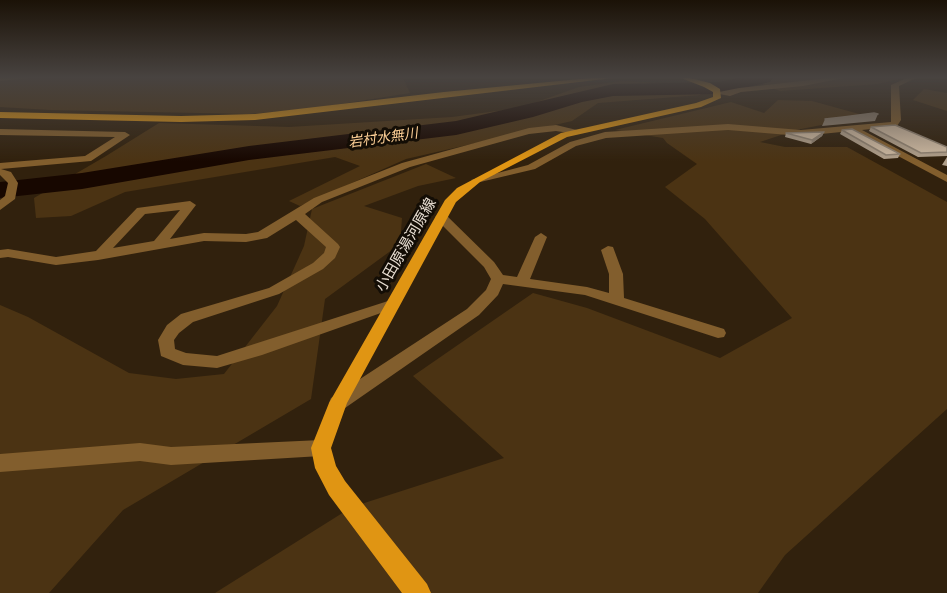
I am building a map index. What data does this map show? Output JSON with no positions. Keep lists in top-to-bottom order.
{
  "streets": {
    "main road": ["小田原湯河原線"]
  },
  "water": ["岩村水無川"]
}
